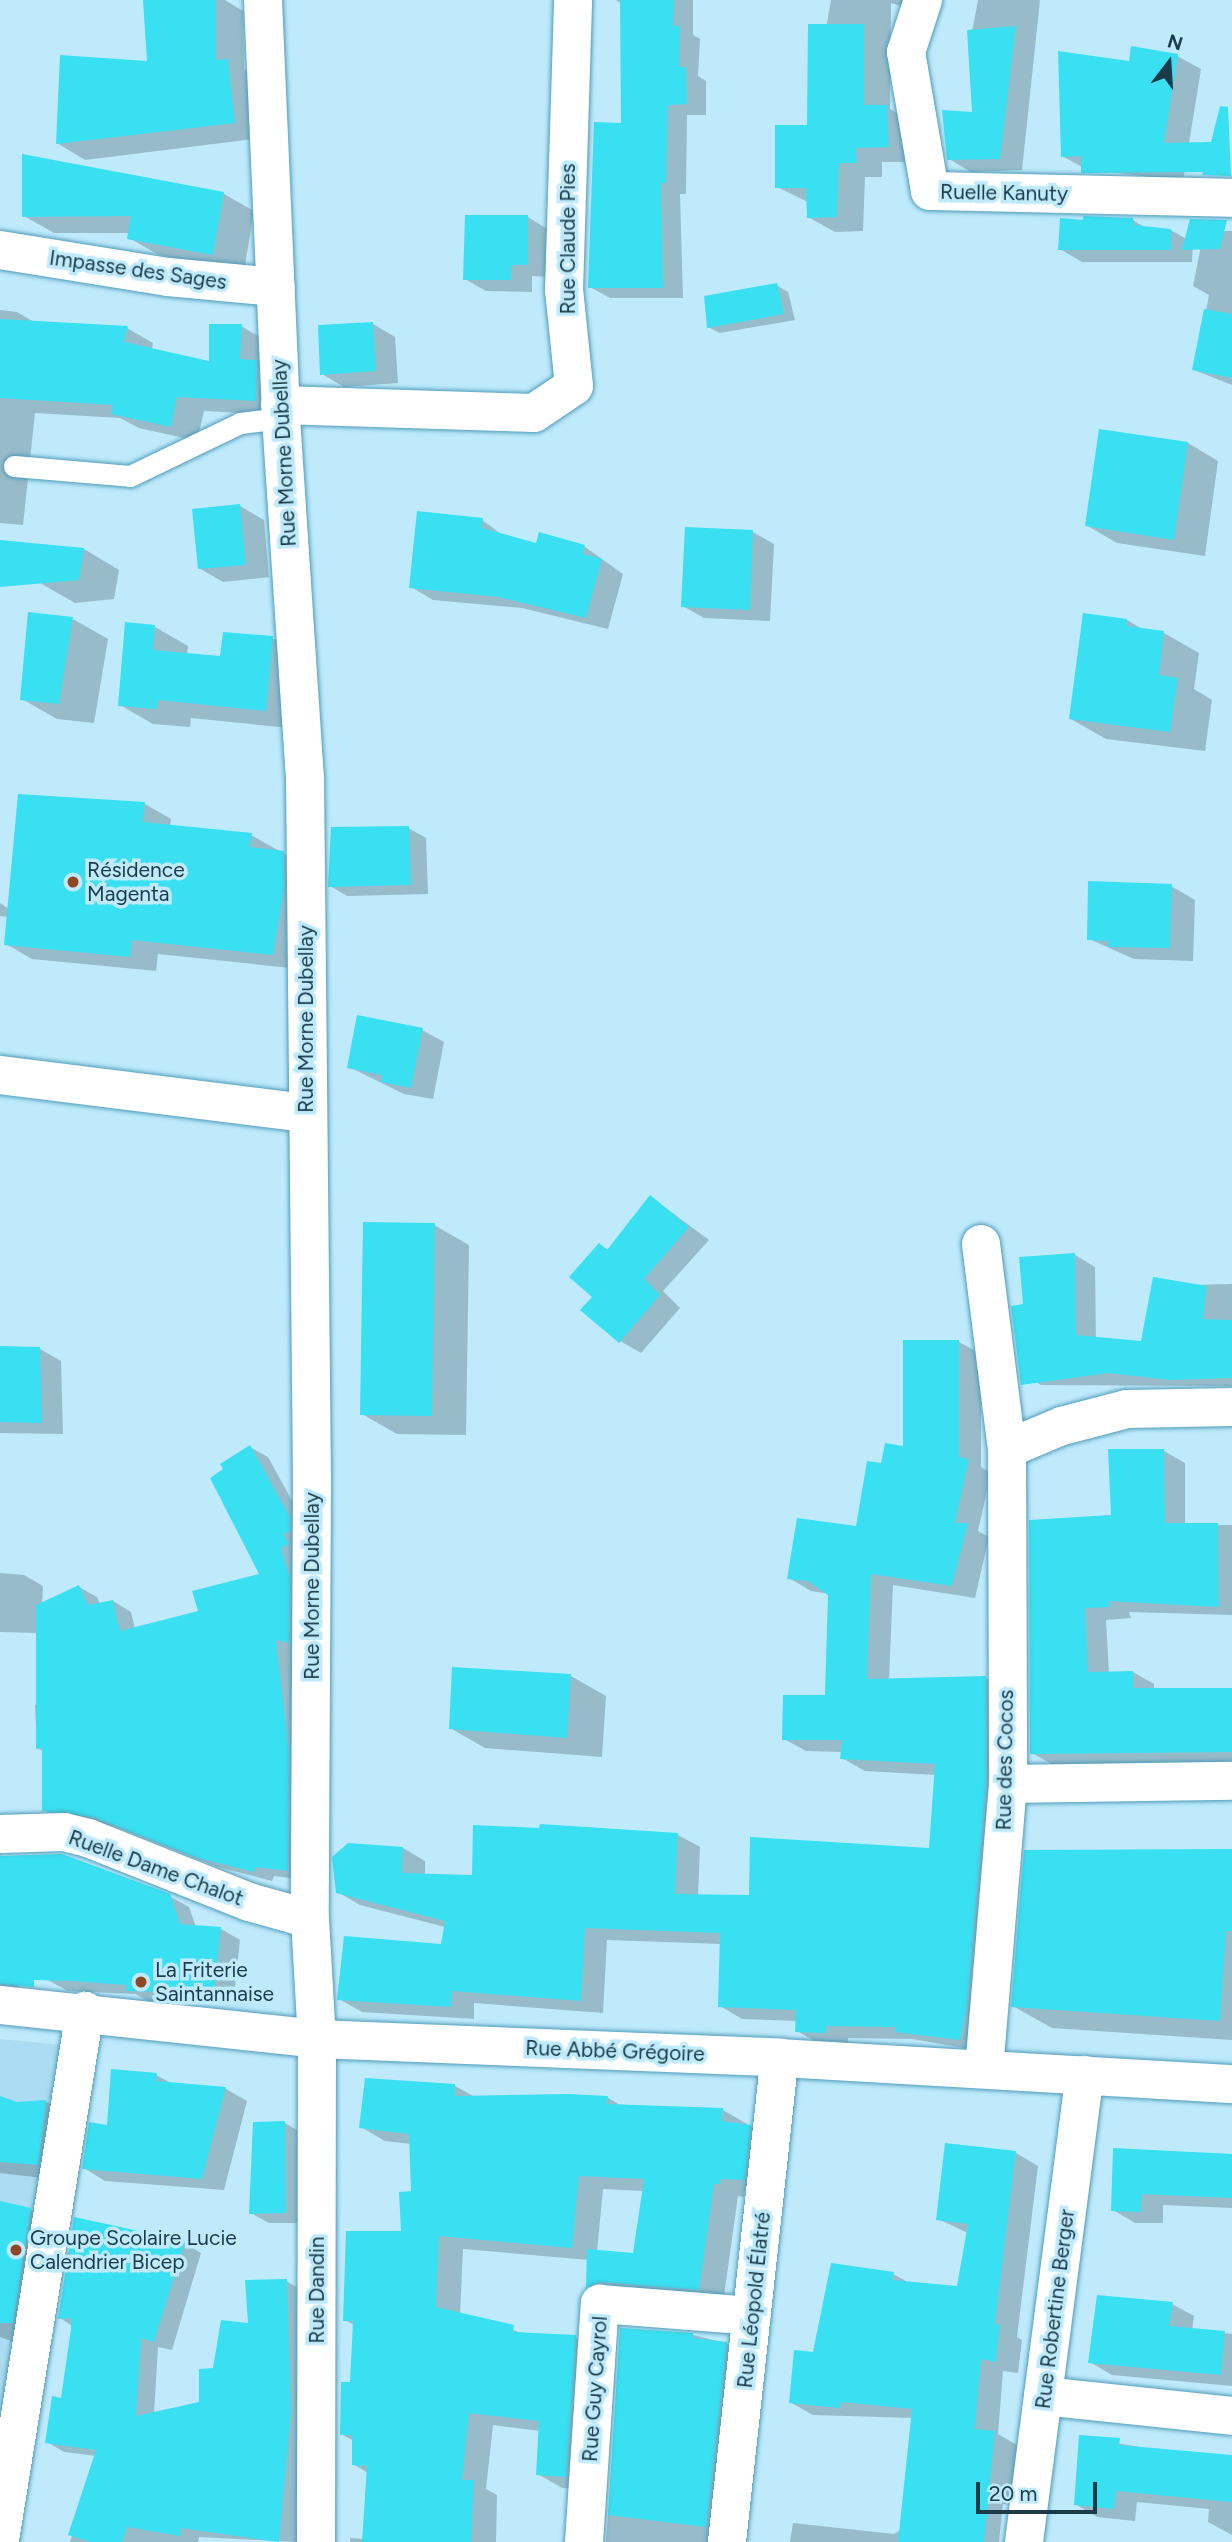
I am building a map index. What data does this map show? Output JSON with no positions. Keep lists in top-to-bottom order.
{
  "streets": {
    "street": [
      "Ruelle Kanuty",
      "Rue Claude Pies",
      "Impasse des Sages",
      "Rue Morne Dubellay",
      "Rue des Cocos",
      "Ruelle Dame Chalot",
      "Rue Abbé Grégoire",
      "Rue Dandin",
      "Rue Léopold Élatré",
      "Rue Robertine Berger",
      "Rue Guy Cayrol"
    ]
  },
  "crossings": [
    ["Rue Claude Pies", "Rue Morne Dubellay"],
    ["Impasse des Sages", "Rue Morne Dubellay"],
    ["Rue Morne Dubellay", "Ruelle Dame Chalot"],
    ["Rue Morne Dubellay", "Rue Abbé Grégoire"],
    ["Rue Morne Dubellay", "Rue Dandin"],
    ["Rue des Cocos", "Rue Abbé Grégoire"],
    ["Rue Abbé Grégoire", "Rue Dandin"],
    ["Rue Abbé Grégoire", "Rue Léopold Élatré"],
    ["Rue Abbé Grégoire", "Rue Robertine Berger"],
    ["Rue Léopold Élatré", "Rue Guy Cayrol"]
  ],
  "places": ["Résidence Magenta", "La Friterie Saintannaise", "Groupe Scolaire Lucie Calendrier Bicep"],
  "scale_bar": "20 m",
  "north": "top"
}
